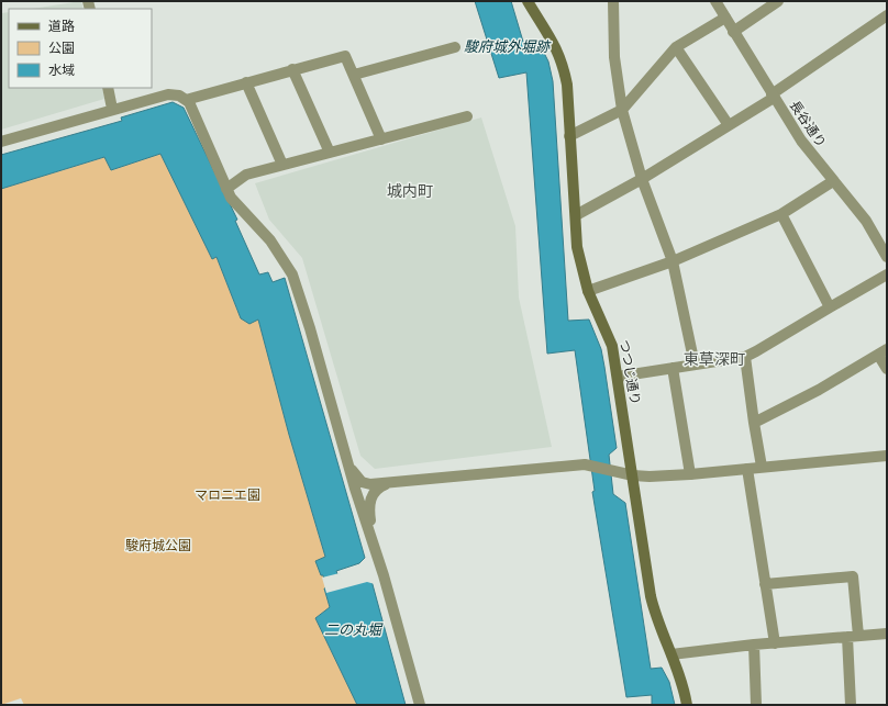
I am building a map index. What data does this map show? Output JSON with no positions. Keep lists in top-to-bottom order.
{
  "streets": {
    "main road": ["つつじ通り"],
    "street": ["長谷通り"]
  },
  "districts": ["城内町", "東草深町"],
  "water": ["駿府城外堀跡", "二の丸堀"],
  "parks": ["マロニエ園", "駿府城公園"],
  "legend": ["道路", "公園", "水域"]
}
